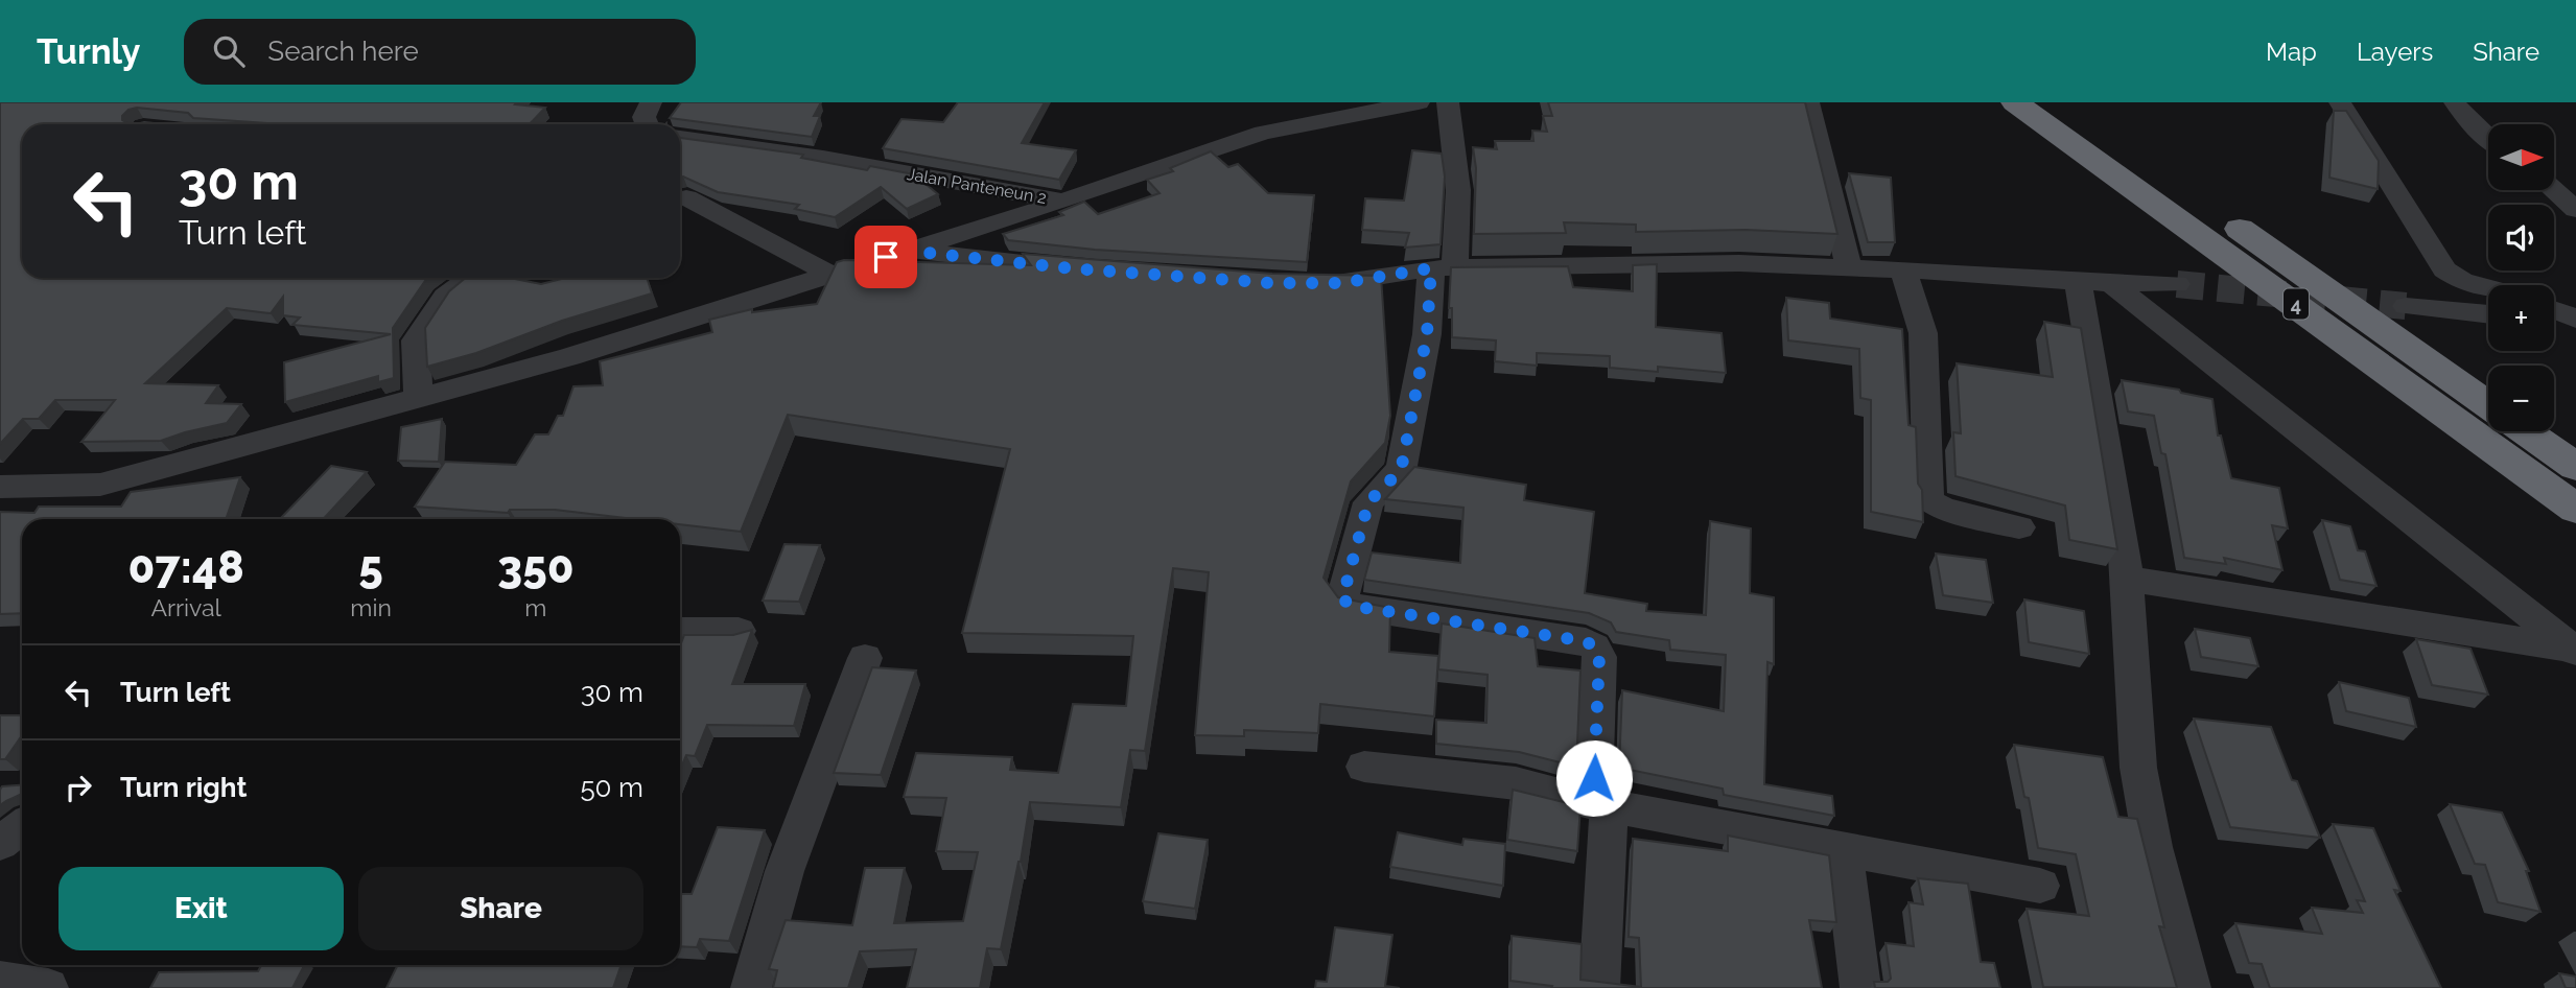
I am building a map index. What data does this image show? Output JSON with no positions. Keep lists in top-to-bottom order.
{
  "streets": {
    "highway": ["4"],
    "street": ["Jalan Panteneun 2"]
  },
  "north": "right",
  "page": {
    "header": "Turnly",
    "search": "Search here",
    "nav": ["Map", "Layers", "Share"],
    "map_buttons": ["+", "−"],
    "turn": ["30 m", "Turn left"],
    "eta": [
      "07:48",
      "Arrival",
      "5",
      "min",
      "350",
      "m"
    ],
    "list": [
      {
        "name": "Turn left",
        "value": "30 m"
      },
      {
        "name": "Turn right",
        "value": "50 m"
      }
    ],
    "buttons": ["Exit", "Share"]
  }
}
